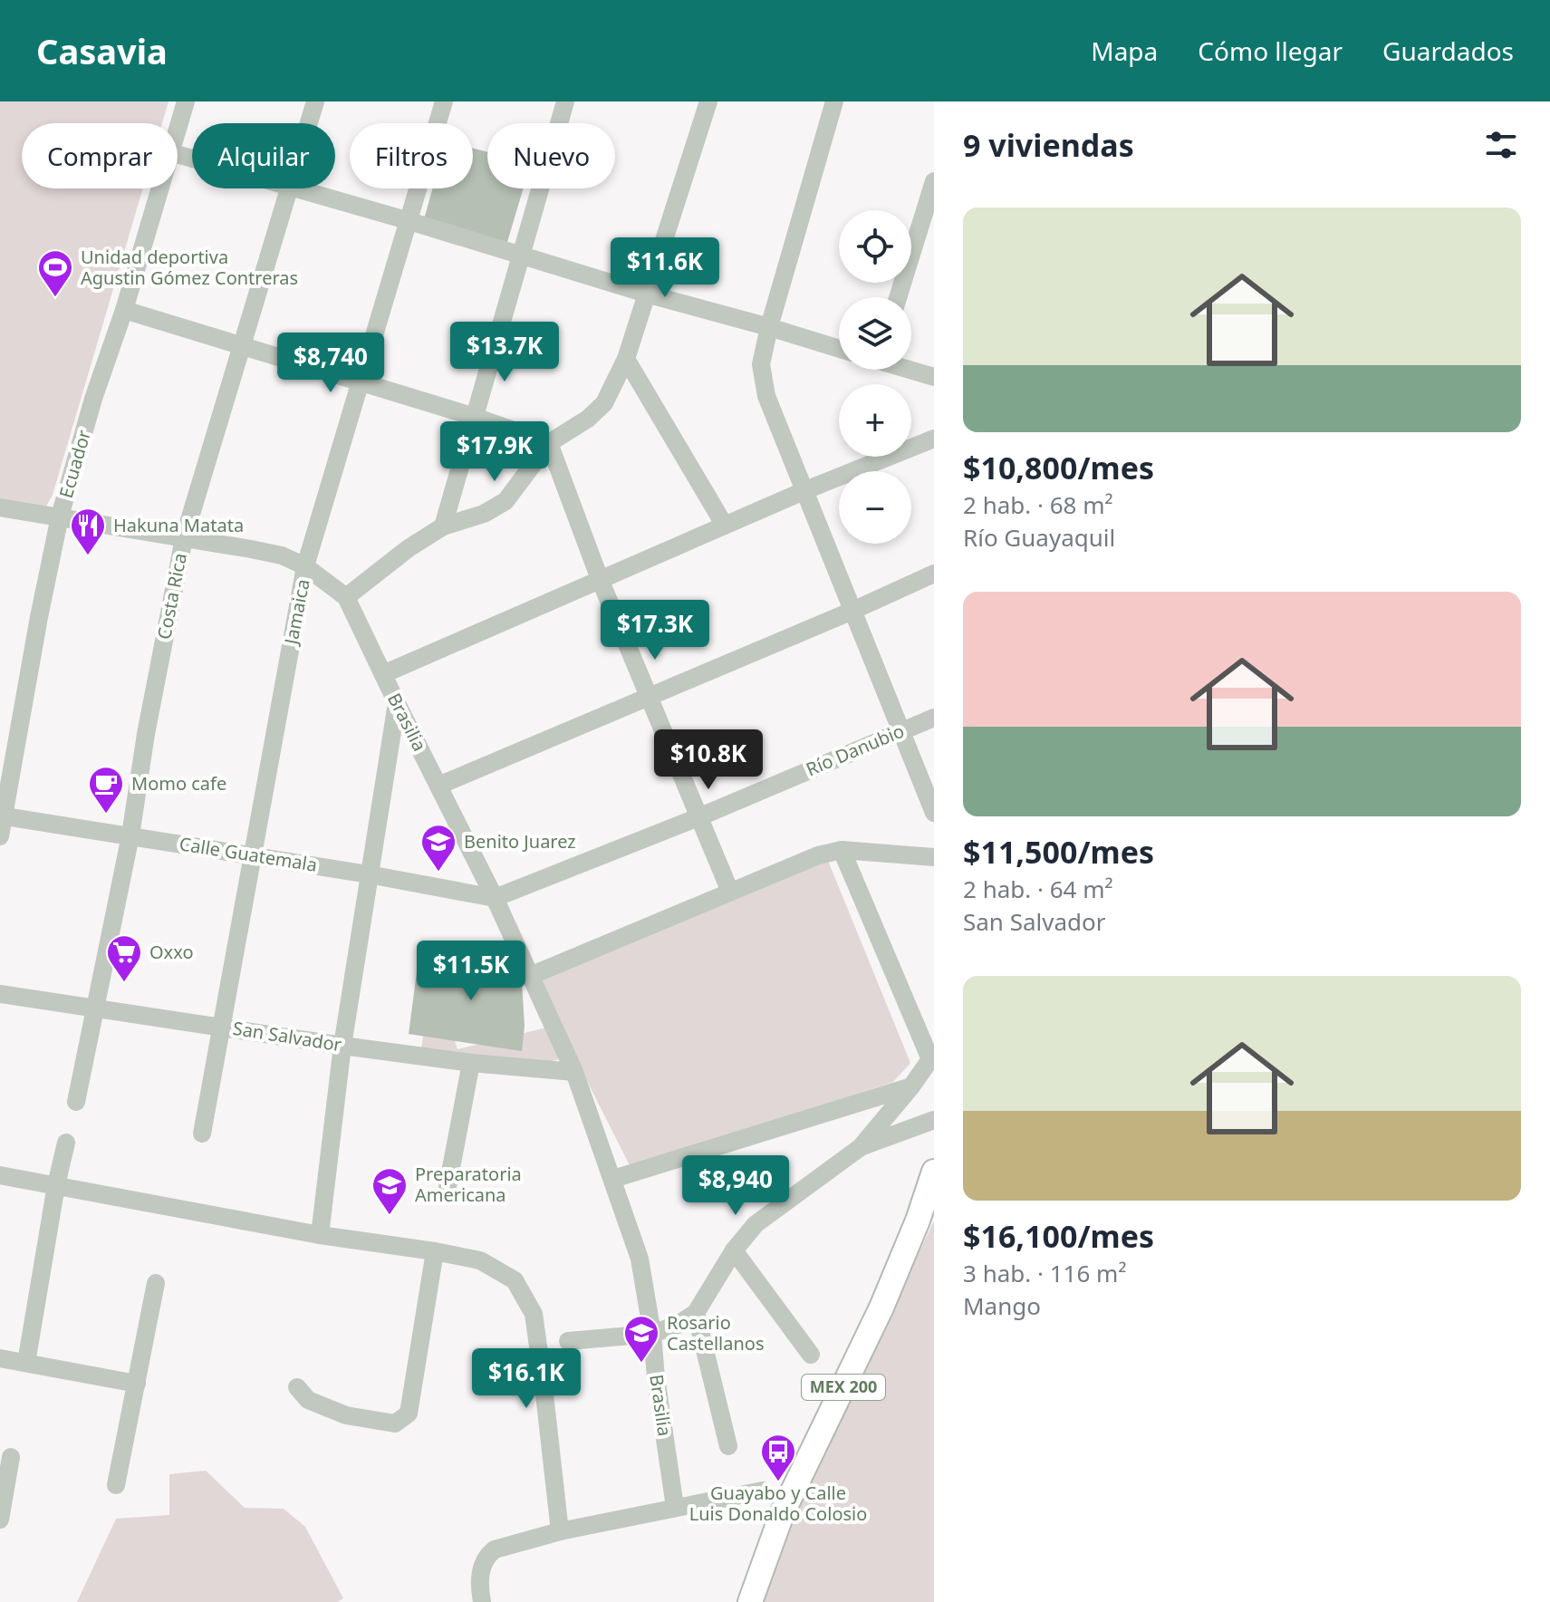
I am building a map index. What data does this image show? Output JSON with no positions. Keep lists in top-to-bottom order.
{
  "streets": {
    "main road": ["MEX 200"],
    "street": [
      "Ecuador",
      "Costa Rica",
      "Jamaica",
      "Brasilia",
      "Río Danubio",
      "Calle Guatemala",
      "San Salvador"
    ]
  },
  "crossings": [
    ["Ecuador", "Brasilia"],
    ["Ecuador", "Calle Guatemala"],
    ["Costa Rica", "Brasilia"],
    ["Costa Rica", "Calle Guatemala"],
    ["Costa Rica", "San Salvador"],
    ["Jamaica", "Brasilia"],
    ["Jamaica", "Calle Guatemala"],
    ["Jamaica", "San Salvador"],
    ["Brasilia", "Río Danubio"],
    ["Brasilia", "Calle Guatemala"],
    ["Brasilia", "San Salvador"],
    ["Río Danubio", "Calle Guatemala"]
  ],
  "places": {
    "sports": ["Unidad deportiva Agustin Gómez Contreras"],
    "restaurant": ["Hakuna Matata"],
    "cafe": ["Momo cafe"],
    "school or university": ["Benito Juarez", "Preparatoria Americana", "Rosario Castellanos"],
    "supermarket": ["Oxxo"],
    "bus stop": ["Guayabo y Calle Luis Donaldo Colosio"]
  },
  "page": {
    "header": "Casavia",
    "nav": ["Mapa", "Cómo llegar", "Guardados"],
    "heading": "9 viviendas",
    "chip": [
      "Comprar",
      "Alquilar",
      "Filtros",
      "Nuevo"
    ],
    "list": [
      {
        "name": "$10,800/mes",
        "note": "2 hab. · 68 m² · Río Guayaquil"
      },
      {
        "name": "$11,500/mes",
        "note": "2 hab. · 64 m² · San Salvador"
      },
      {
        "name": "$16,100/mes",
        "note": "3 hab. · 116 m² · Mango"
      }
    ],
    "map_buttons": ["+", "−"],
    "price": [
      "$11.6K",
      "$13.7K",
      "$8,740",
      "$17.9K",
      "$17.3K",
      "$10.8K",
      "$11.5K",
      "$8,940",
      "$16.1K"
    ]
  }
}
